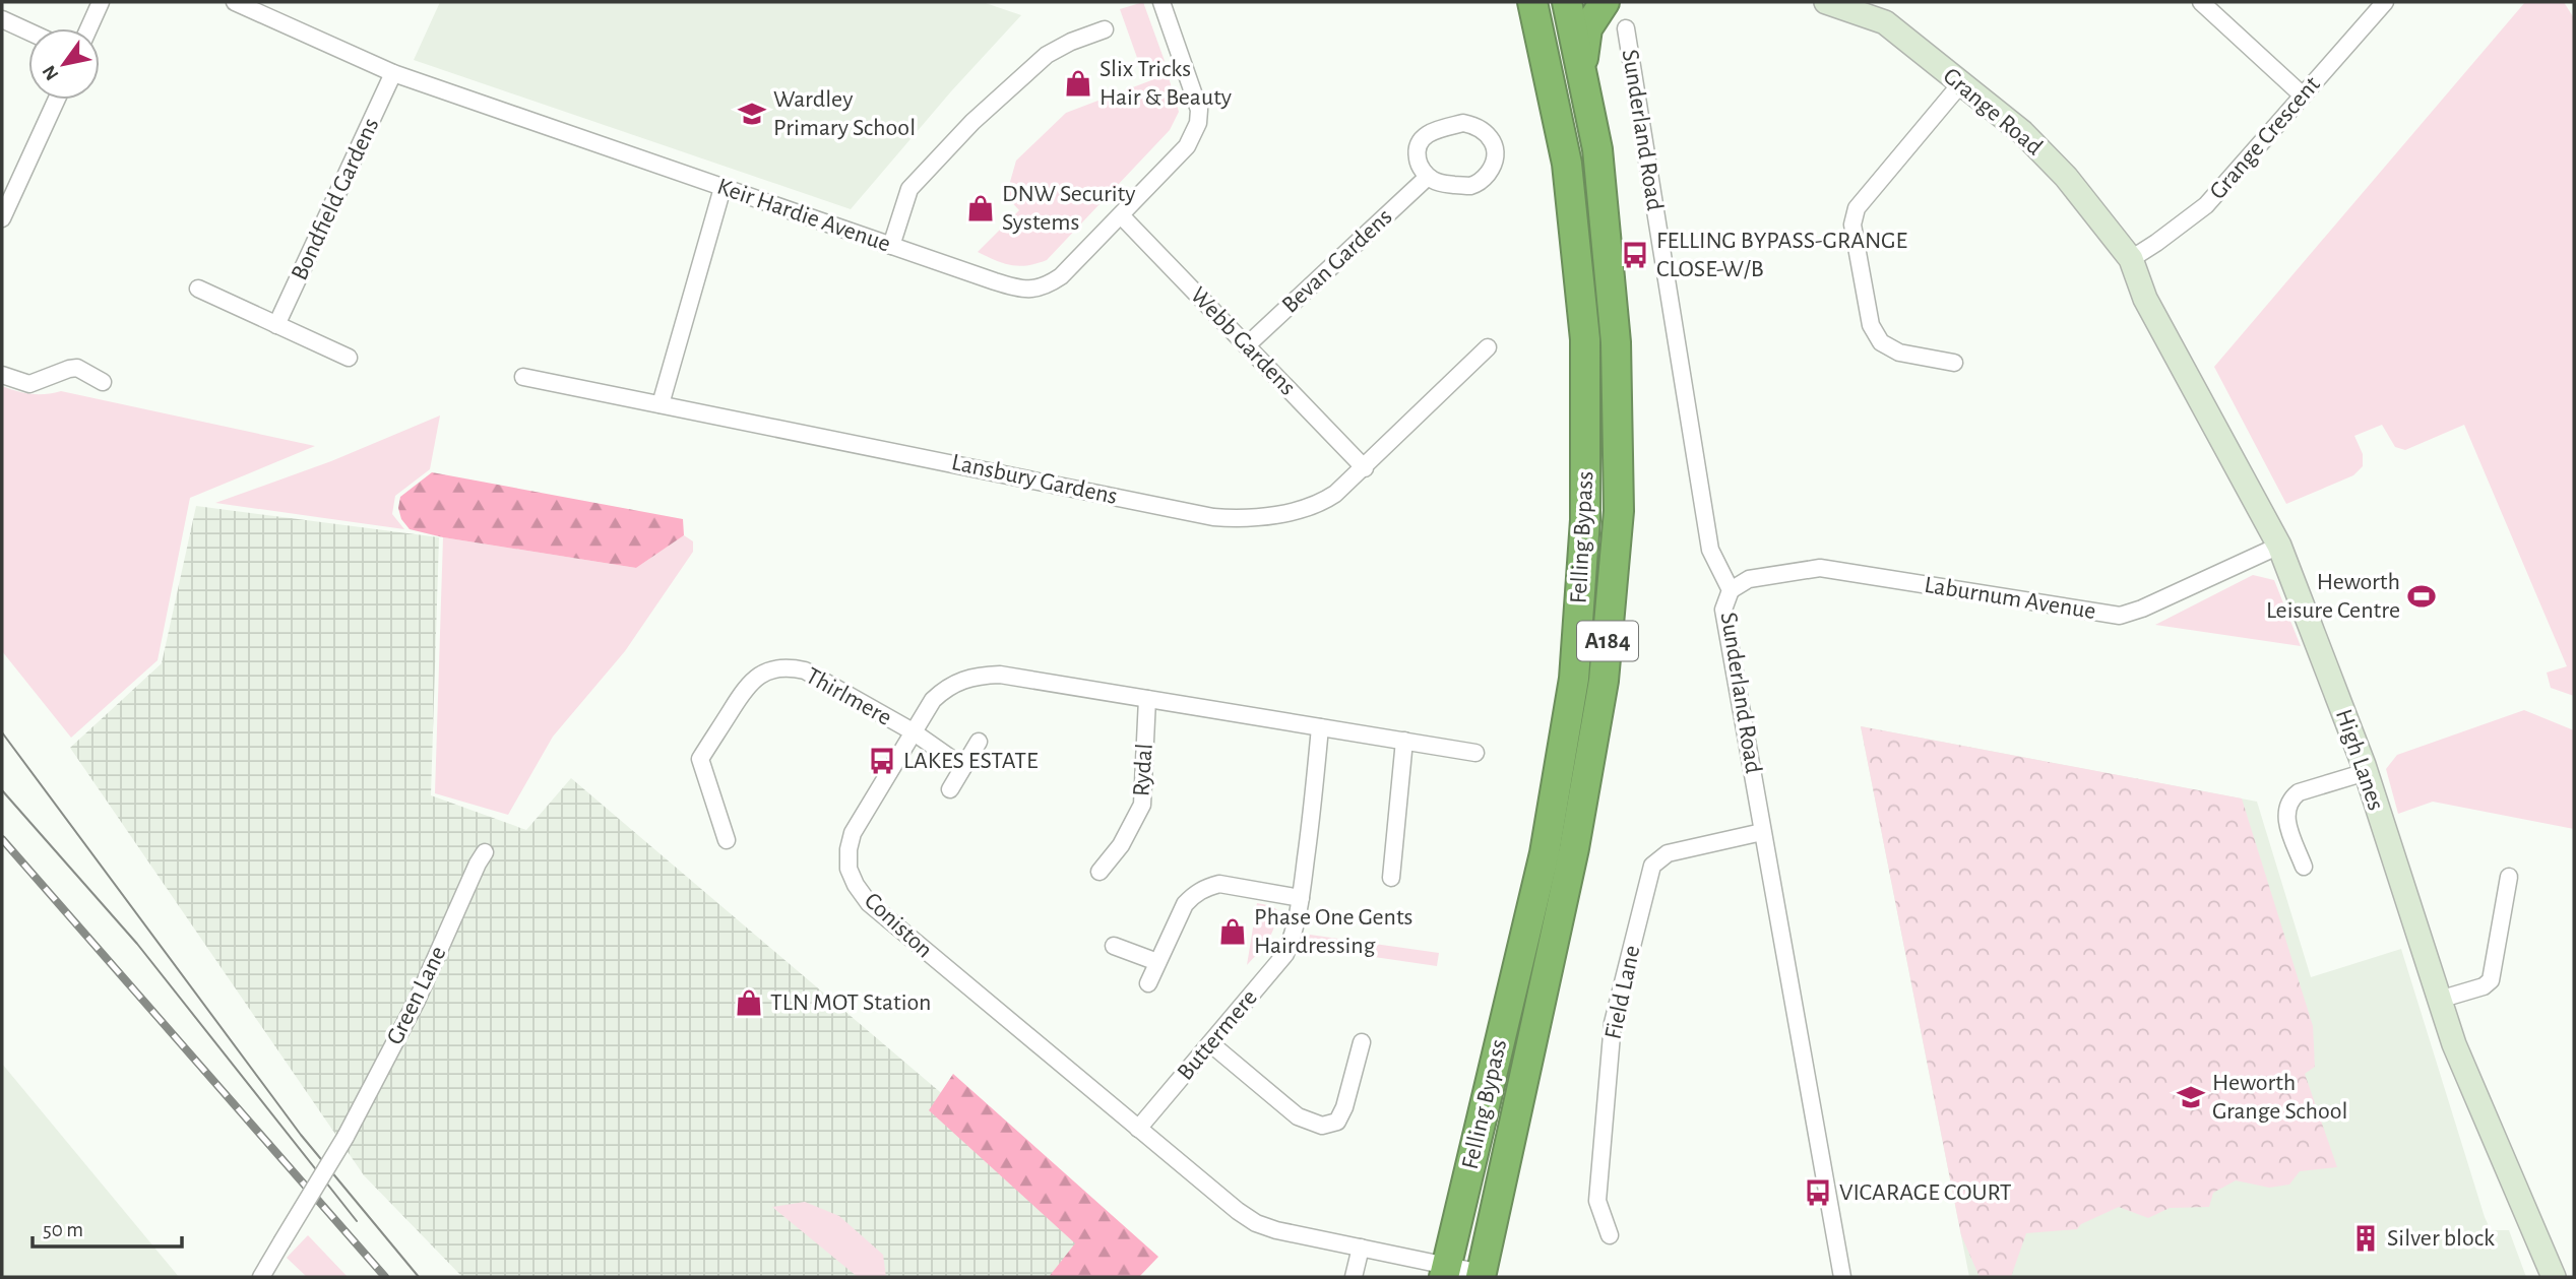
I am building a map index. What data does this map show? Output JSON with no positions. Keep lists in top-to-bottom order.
{
  "streets": {
    "highway": ["Felling Bypass", "A184"],
    "street": [
      "Grange Road",
      "Sunderland Road",
      "Grange Crescent",
      "Bondfield Gardens",
      "Keir Hardie Avenue",
      "Bevan Gardens",
      "Webb Gardens",
      "Lansbury Gardens",
      "Laburnum Avenue",
      "Thirlmere",
      "High Lanes",
      "Rydal",
      "Coniston",
      "Field Lane",
      "Green Lane",
      "Buttermere"
    ]
  },
  "crossings": [
    ["Grange Road", "Grange Crescent"],
    ["Grange Road", "High Lanes"],
    ["Sunderland Road", "Laburnum Avenue"],
    ["Sunderland Road", "Field Lane"],
    ["Grange Crescent", "High Lanes"],
    ["Bondfield Gardens", "Keir Hardie Avenue"],
    ["Keir Hardie Avenue", "Webb Gardens"],
    ["Bevan Gardens", "Webb Gardens"],
    ["Webb Gardens", "Lansbury Gardens"],
    ["Felling Bypass", "Coniston"],
    ["Laburnum Avenue", "High Lanes"],
    ["Thirlmere", "Coniston"],
    ["Rydal", "Coniston"],
    ["Coniston", "Buttermere"]
  ],
  "places": {
    "shop": [
      "Slix Tricks Hair & Beauty",
      "DNW Security Systems",
      "Phase One Gents Hairdressing",
      "TLN MOT Station"
    ],
    "school or university": ["Wardley Primary School", "Heworth Grange School"],
    "bus stop": ["FELLING BYPASS-GRANGE CLOSE-W/B", "LAKES ESTATE", "VICARAGE COURT"],
    "sports": ["Heworth Leisure Centre"],
    "building": ["Silver block"]
  },
  "scale_bar": "50 m",
  "north": "bottom left"
}
